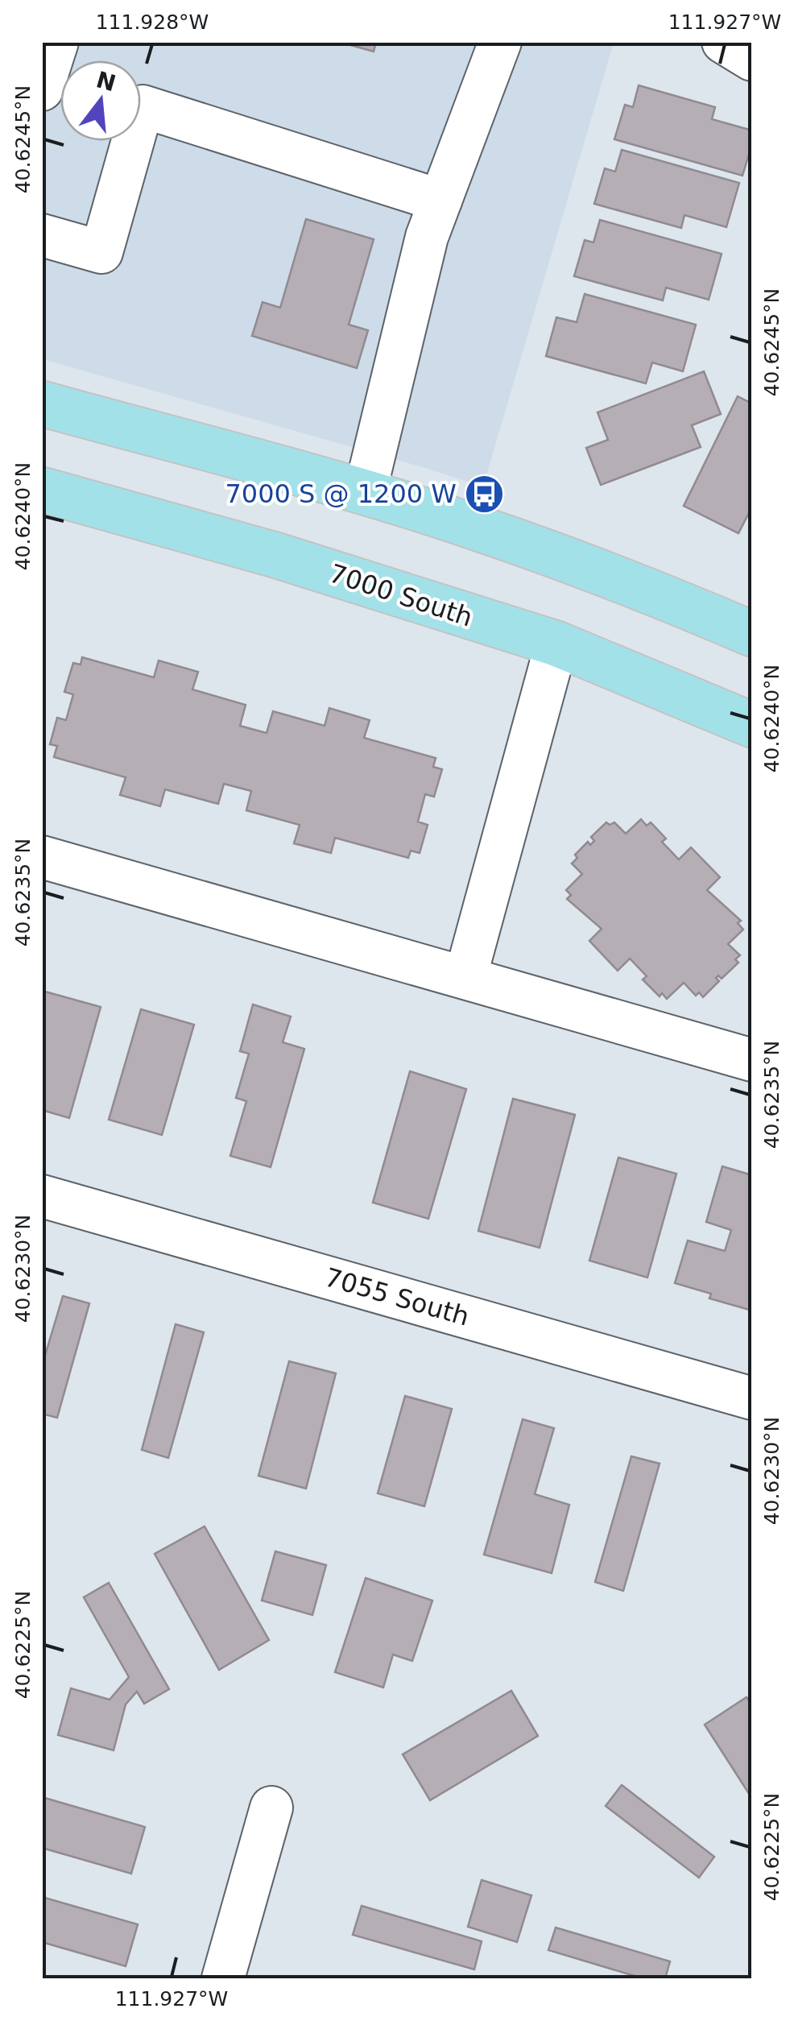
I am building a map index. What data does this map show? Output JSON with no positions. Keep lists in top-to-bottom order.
{
  "streets": {
    "main road": ["7000 South"],
    "street": ["7055 South"]
  },
  "places": {
    "bus stop": ["7000 S @ 1200 W"]
  },
  "north": "top",
  "coordinates": [
    "111.928°W",
    "111.927°W",
    "40.6245°N",
    "40.6240°N",
    "40.6235°N",
    "40.6230°N",
    "40.6225°N"
  ]
}
